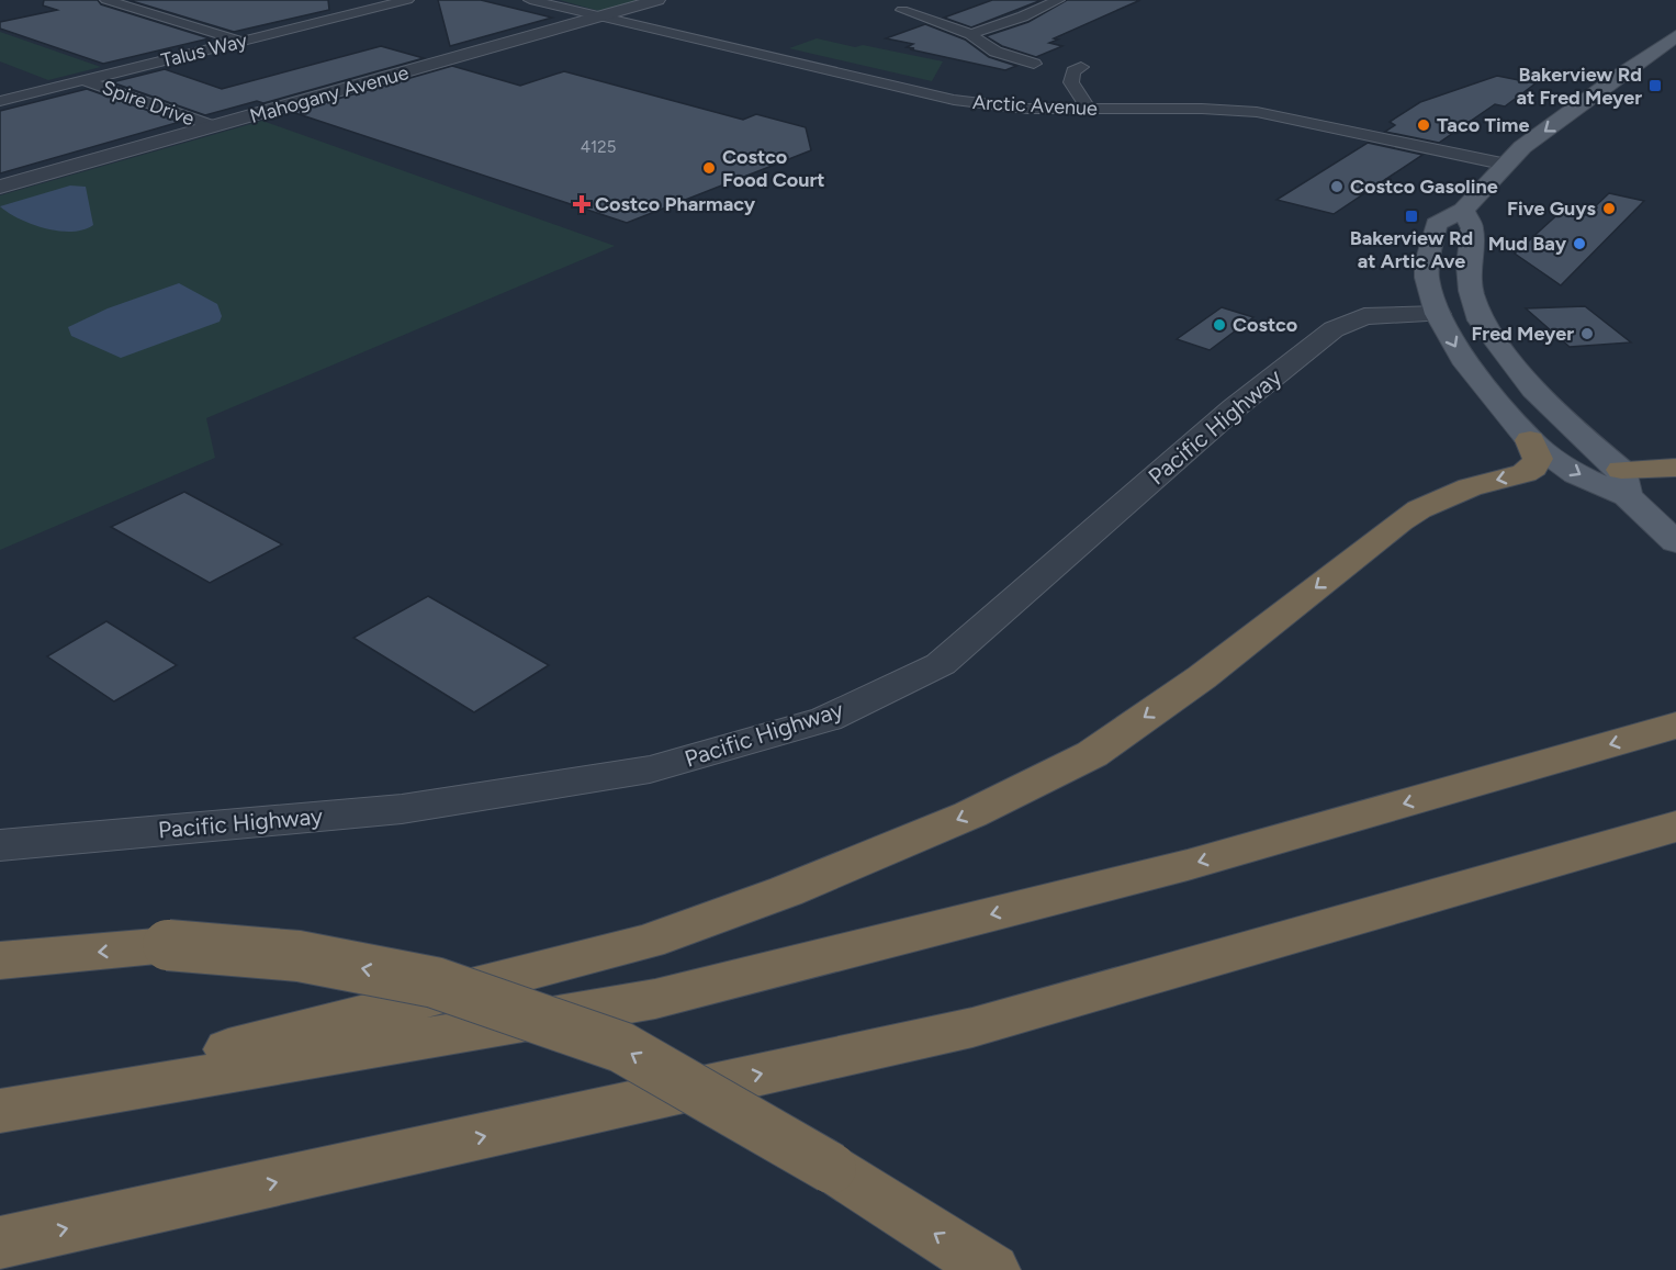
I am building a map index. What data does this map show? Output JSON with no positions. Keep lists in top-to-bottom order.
{
  "streets": {
    "street": [
      "Talus Way",
      "Mahogany Avenue",
      "Spire Drive",
      "Arctic Avenue",
      "Pacific Highway"
    ]
  },
  "crossings": [
    ["Talus Way", "Spire Drive"],
    ["Mahogany Avenue", "Spire Drive"],
    ["Mahogany Avenue", "Arctic Avenue"]
  ],
  "places": {
    "transit": ["Bakerview Rd at Fred Meyer", "Bakerview Rd at Artic Ave"],
    "other": [
      "Taco Time",
      "Costco Food Court",
      "Costco Gasoline",
      "Five Guys",
      "Mud Bay",
      "Costco",
      "Fred Meyer"
    ],
    "health": ["Costco Pharmacy"]
  },
  "house_numbers": ["4125"]
}
